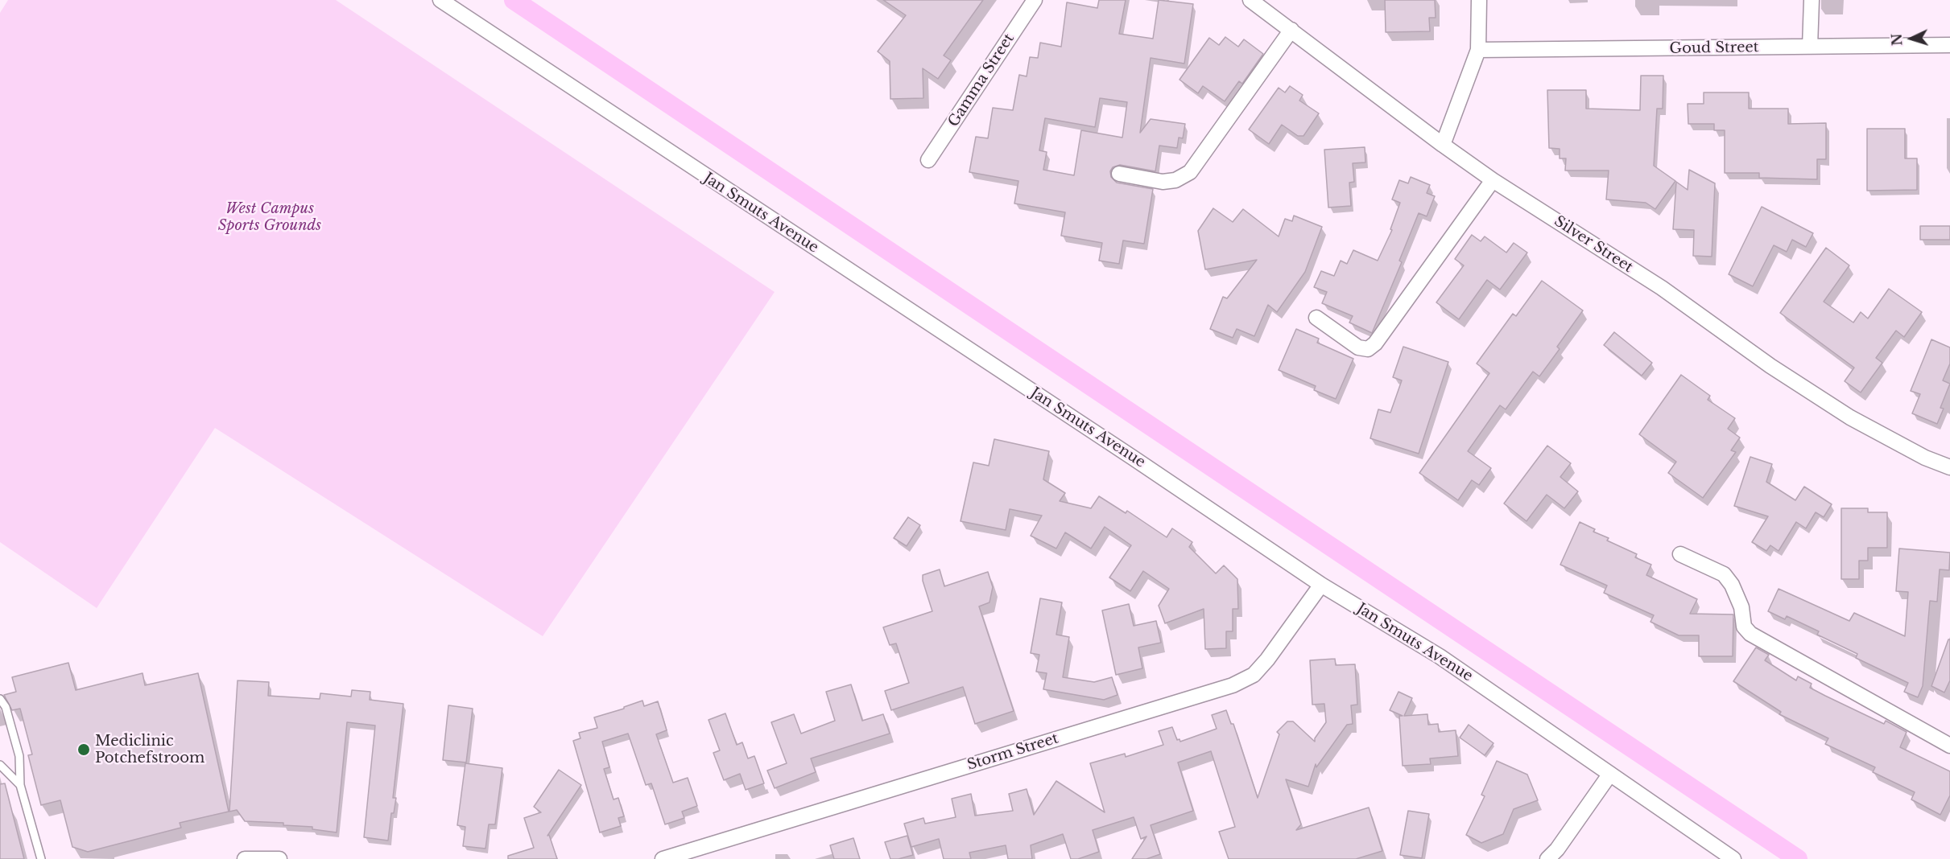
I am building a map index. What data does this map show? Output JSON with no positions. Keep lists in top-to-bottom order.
{
  "streets": {
    "street": [
      "Goud Street",
      "Gamma Street",
      "Jan Smuts Avenue",
      "Silver Street",
      "Storm Street"
    ]
  },
  "crossings": [
    ["Jan Smuts Avenue", "Storm Street"]
  ],
  "parks": ["West Campus Sports Grounds"],
  "places": ["Mediclinic Potchefstroom"],
  "north": "left"
}
